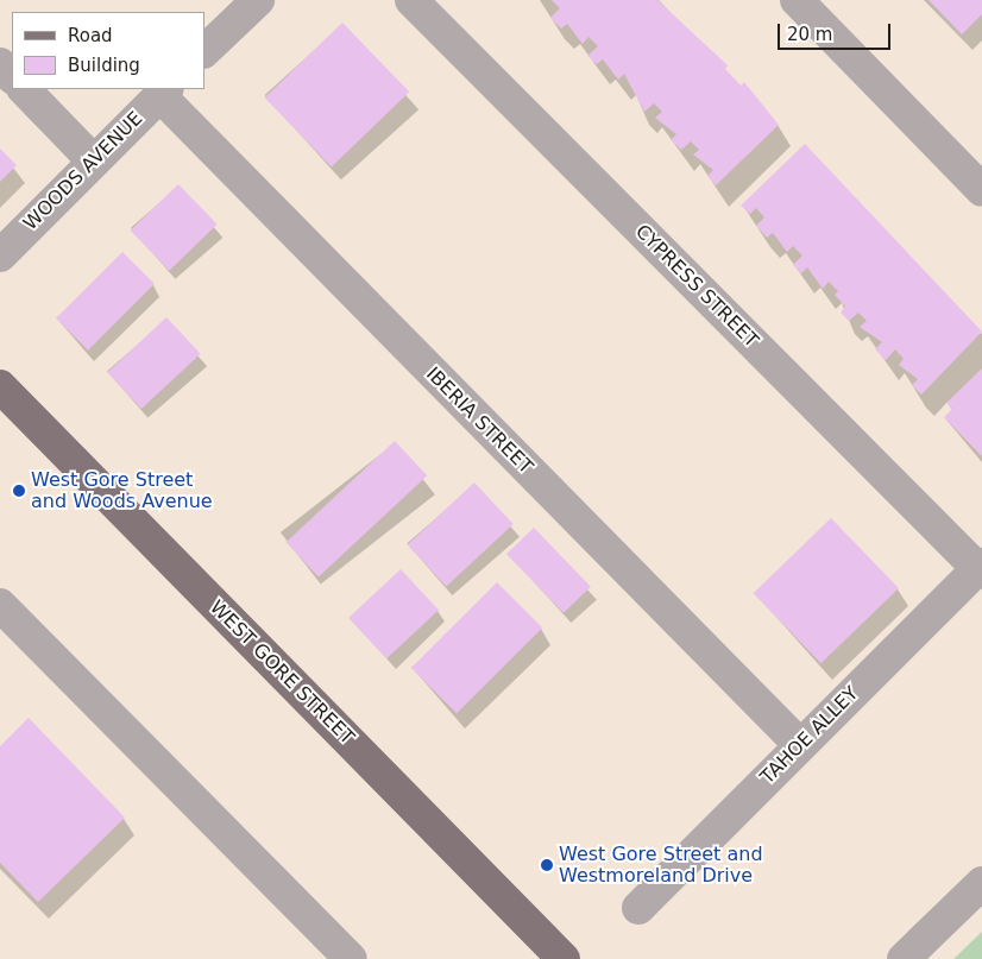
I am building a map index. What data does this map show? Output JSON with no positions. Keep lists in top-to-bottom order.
{
  "streets": {
    "main road": ["WEST GORE STREET"],
    "street": [
      "WOODS AVENUE",
      "CYPRESS STREET",
      "IBERIA STREET",
      "TAHOE ALLEY"
    ]
  },
  "crossings": [
    ["WOODS AVENUE", "IBERIA STREET"],
    ["CYPRESS STREET", "TAHOE ALLEY"],
    ["IBERIA STREET", "TAHOE ALLEY"]
  ],
  "places": ["West Gore Street and Woods Avenue", "West Gore Street and Westmoreland Drive"],
  "legend": ["Road", "Building"],
  "scale_bar": "20 m"
}
